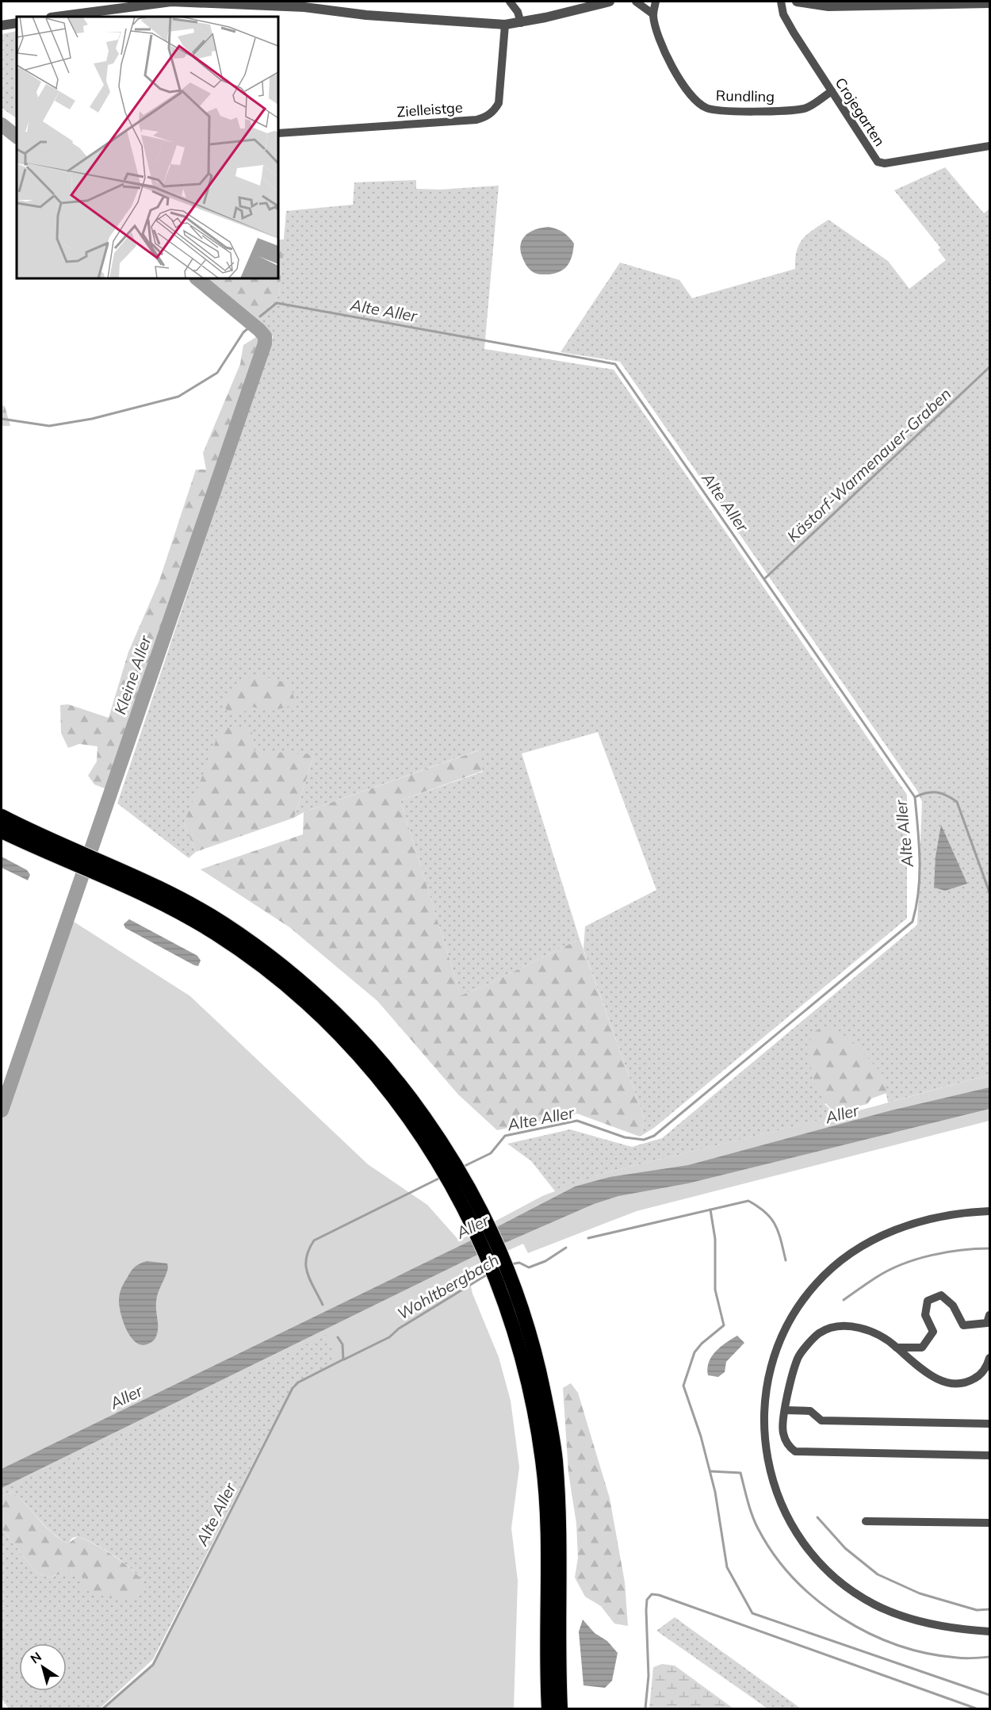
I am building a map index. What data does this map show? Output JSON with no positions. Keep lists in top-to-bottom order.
{
  "streets": {
    "street": ["Rundling", "Zielleistge", "Crojegarten"]
  },
  "crossings": [
    ["Rundling", "Crojegarten"]
  ],
  "water": [
    "Alte Aller",
    "Kästorf-Warmenauer-Graben",
    "Kleine Aller",
    "Aller",
    "Wohltbergbach"
  ],
  "north": "top left"
}
